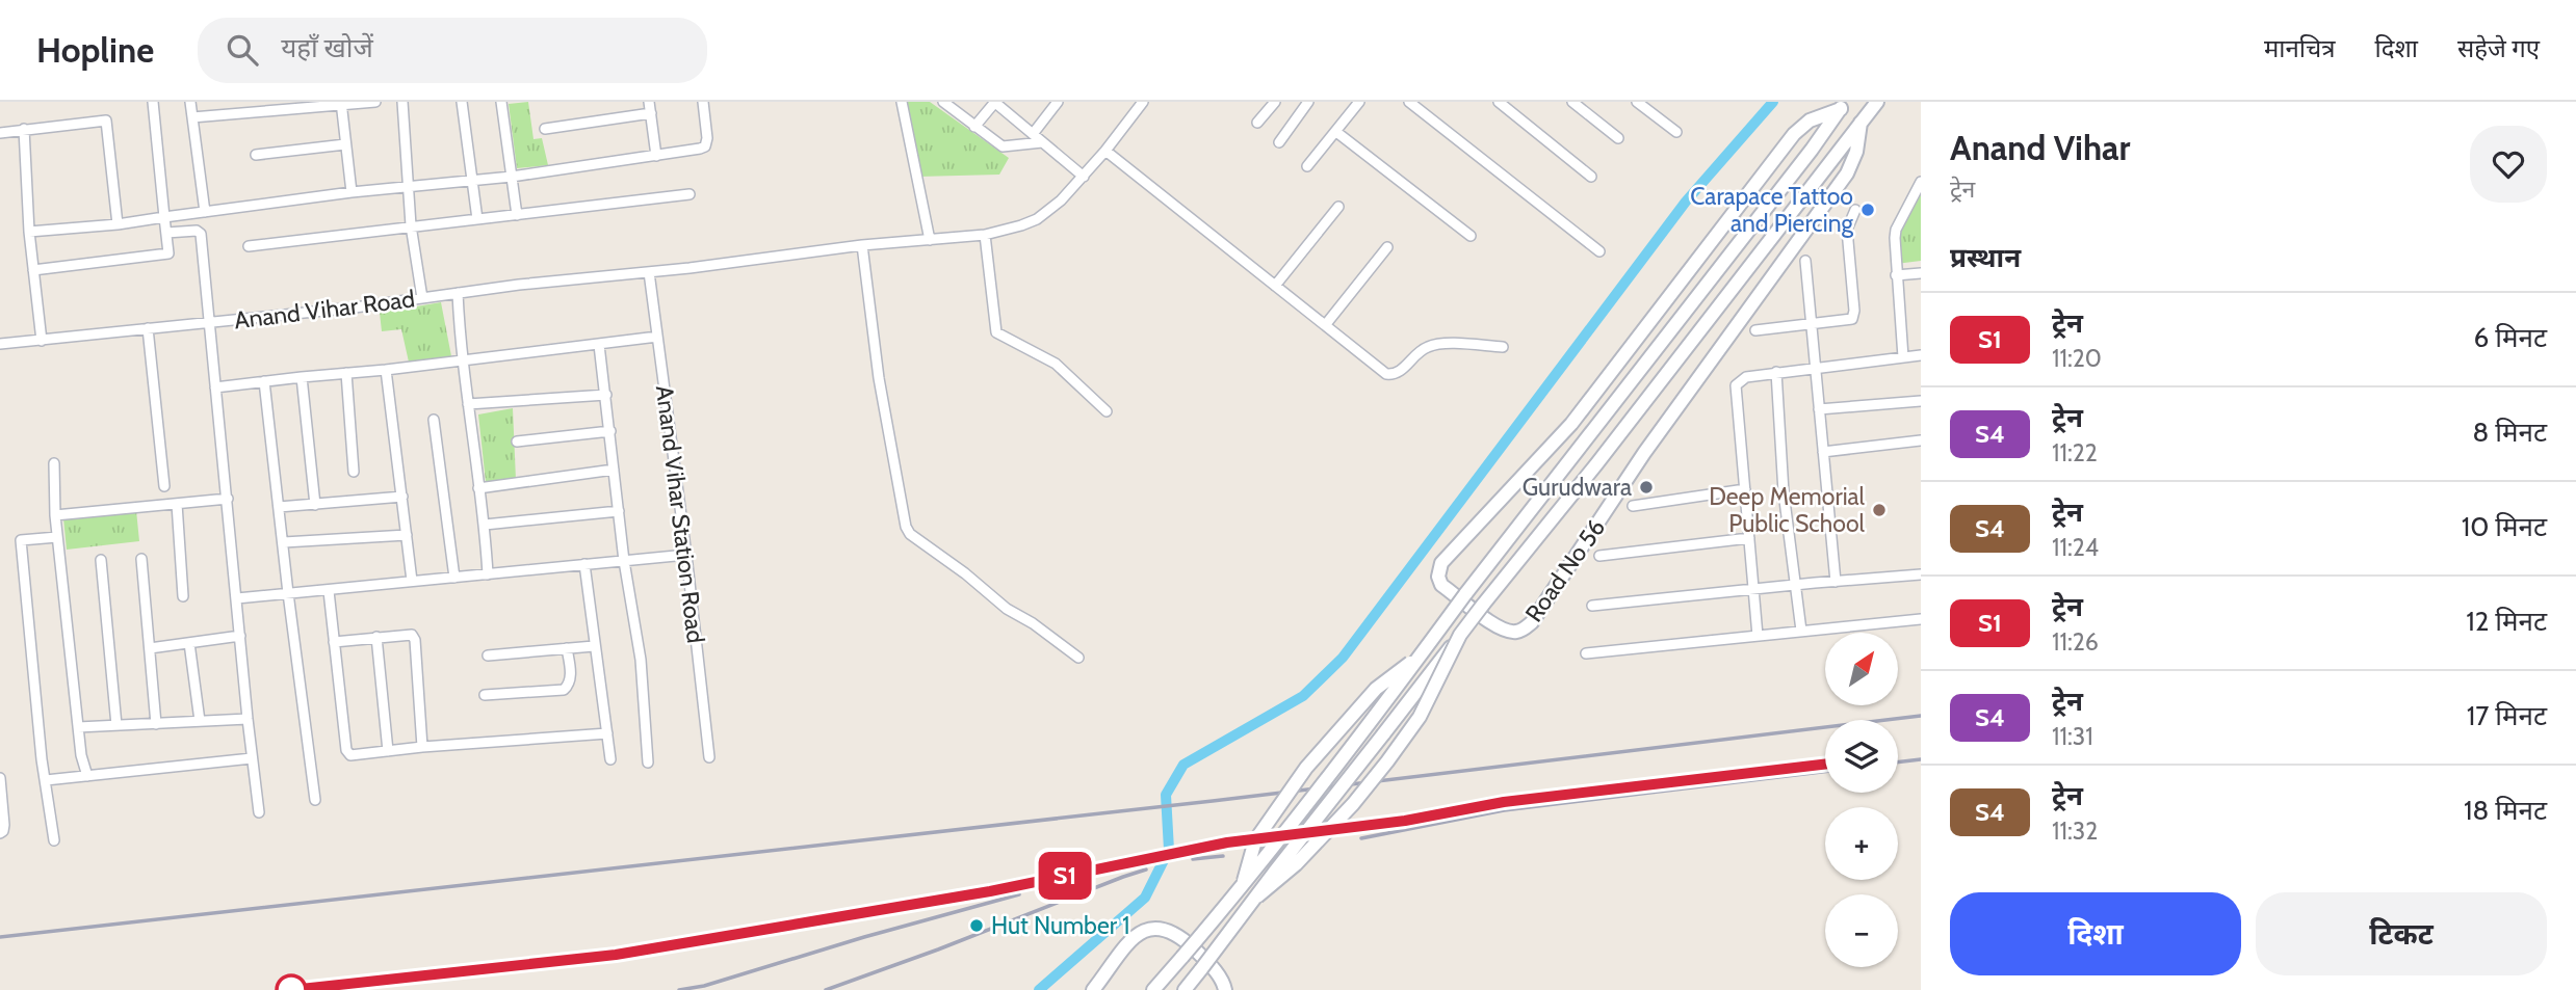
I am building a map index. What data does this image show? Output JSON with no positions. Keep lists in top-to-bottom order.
{
  "streets": {
    "main road": ["Road No 56"],
    "street": ["Anand Vihar Road", "Anand Vihar Station Road"]
  },
  "crossings": [
    ["Anand Vihar Road", "Anand Vihar Station Road"]
  ],
  "places": [
    "Carapace Tattoo and Piercing",
    "Gurudwara",
    "Deep Memorial Public School",
    "Hut Number 1"
  ],
  "north": "top right",
  "page": {
    "header": "Hopline",
    "search": "यहाँ खोजें",
    "nav": ["मानचित्र", "दिशा", "सहेजे गए"],
    "on_map": "S1",
    "heading": [
      ["Anand Vihar", "ट्रेन"],
      "प्रस्थान"
    ],
    "list": [
      {
        "mark": "S1",
        "name": "ट्रेन",
        "note": "11:20",
        "value": "6 मिनट"
      },
      {
        "mark": "S4",
        "name": "ट्रेन",
        "note": "11:22",
        "value": "8 मिनट"
      },
      {
        "mark": "S4",
        "name": "ट्रेन",
        "note": "11:24",
        "value": "10 मिनट"
      },
      {
        "mark": "S1",
        "name": "ट्रेन",
        "note": "11:26",
        "value": "12 मिनट"
      },
      {
        "mark": "S4",
        "name": "ट्रेन",
        "note": "11:31",
        "value": "17 मिनट"
      },
      {
        "mark": "S4",
        "name": "ट्रेन",
        "note": "11:32",
        "value": "18 मिनट"
      }
    ],
    "map_buttons": ["+", "−"],
    "buttons": ["दिशा", "टिकट"]
  }
}
